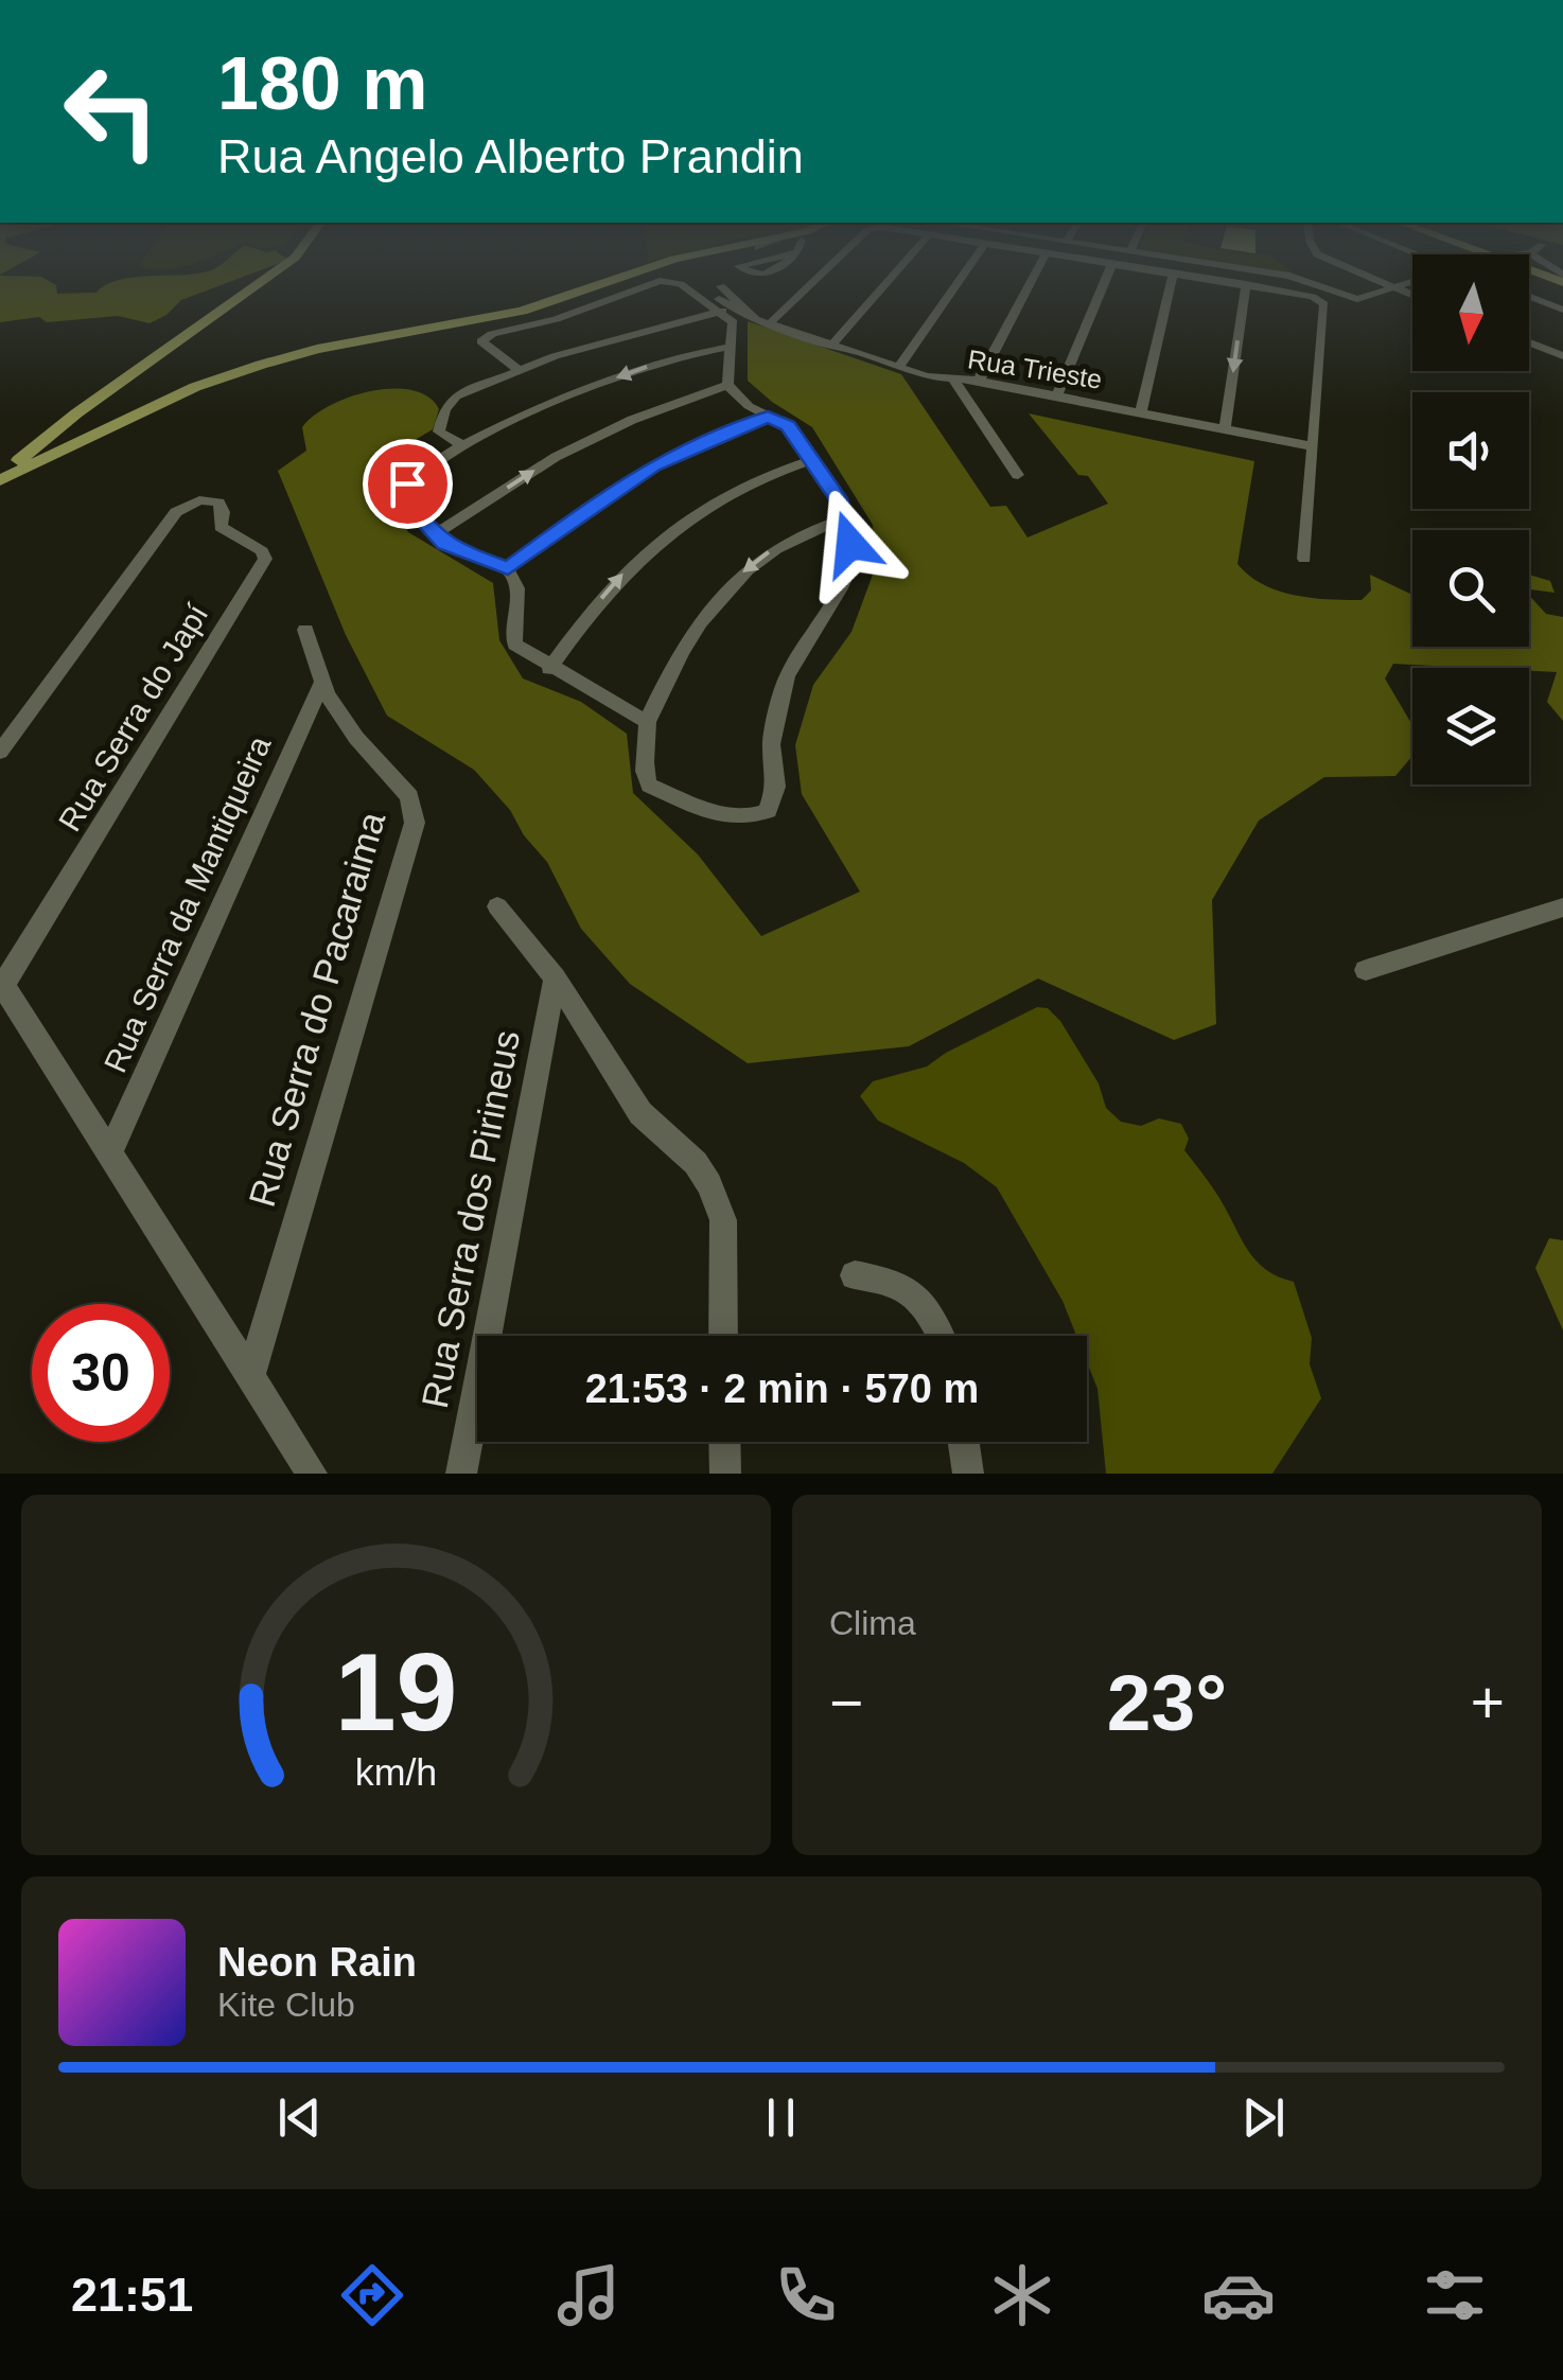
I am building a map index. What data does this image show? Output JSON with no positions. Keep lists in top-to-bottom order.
{
  "streets": {
    "street": [
      "Rua Trieste",
      "Rua Serra do Japí",
      "Rua Serra da Mantiqueira",
      "Rua Serra do Pacaraima",
      "Rua Serra dos Pirineus"
    ]
  },
  "crossings": [
    ["Rua Serra da Mantiqueira", "Rua Serra do Pacaraima"]
  ],
  "north": "bottom",
  "page": {
    "turn": ["180 m", "Rua Angelo Alberto Prandin"],
    "limit": "30",
    "trip": "21:53 · 2 min · 570 m",
    "tile": "Clima",
    "heat": ["−", "23°", "+"],
    "song": ["Neon Rain", "Kite Club"],
    "tabs": "21:51",
    "gauge": ["19", "km/h"]
  }
}
